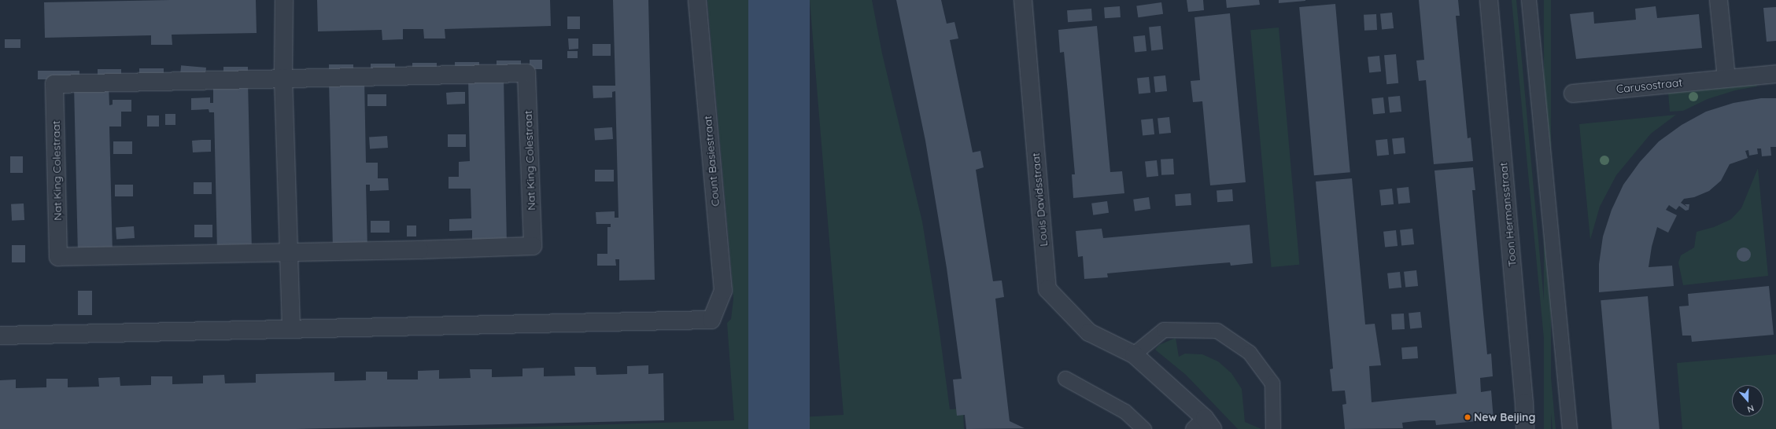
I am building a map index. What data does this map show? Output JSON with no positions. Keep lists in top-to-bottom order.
{
  "streets": {
    "street": [
      "Carusostraat",
      "Nat King Colestraat",
      "Count Basiestraat",
      "Louis Davidsstraat",
      "Toon Hermansstraat"
    ]
  },
  "places": ["New Beijing"],
  "north": "bottom"
}
